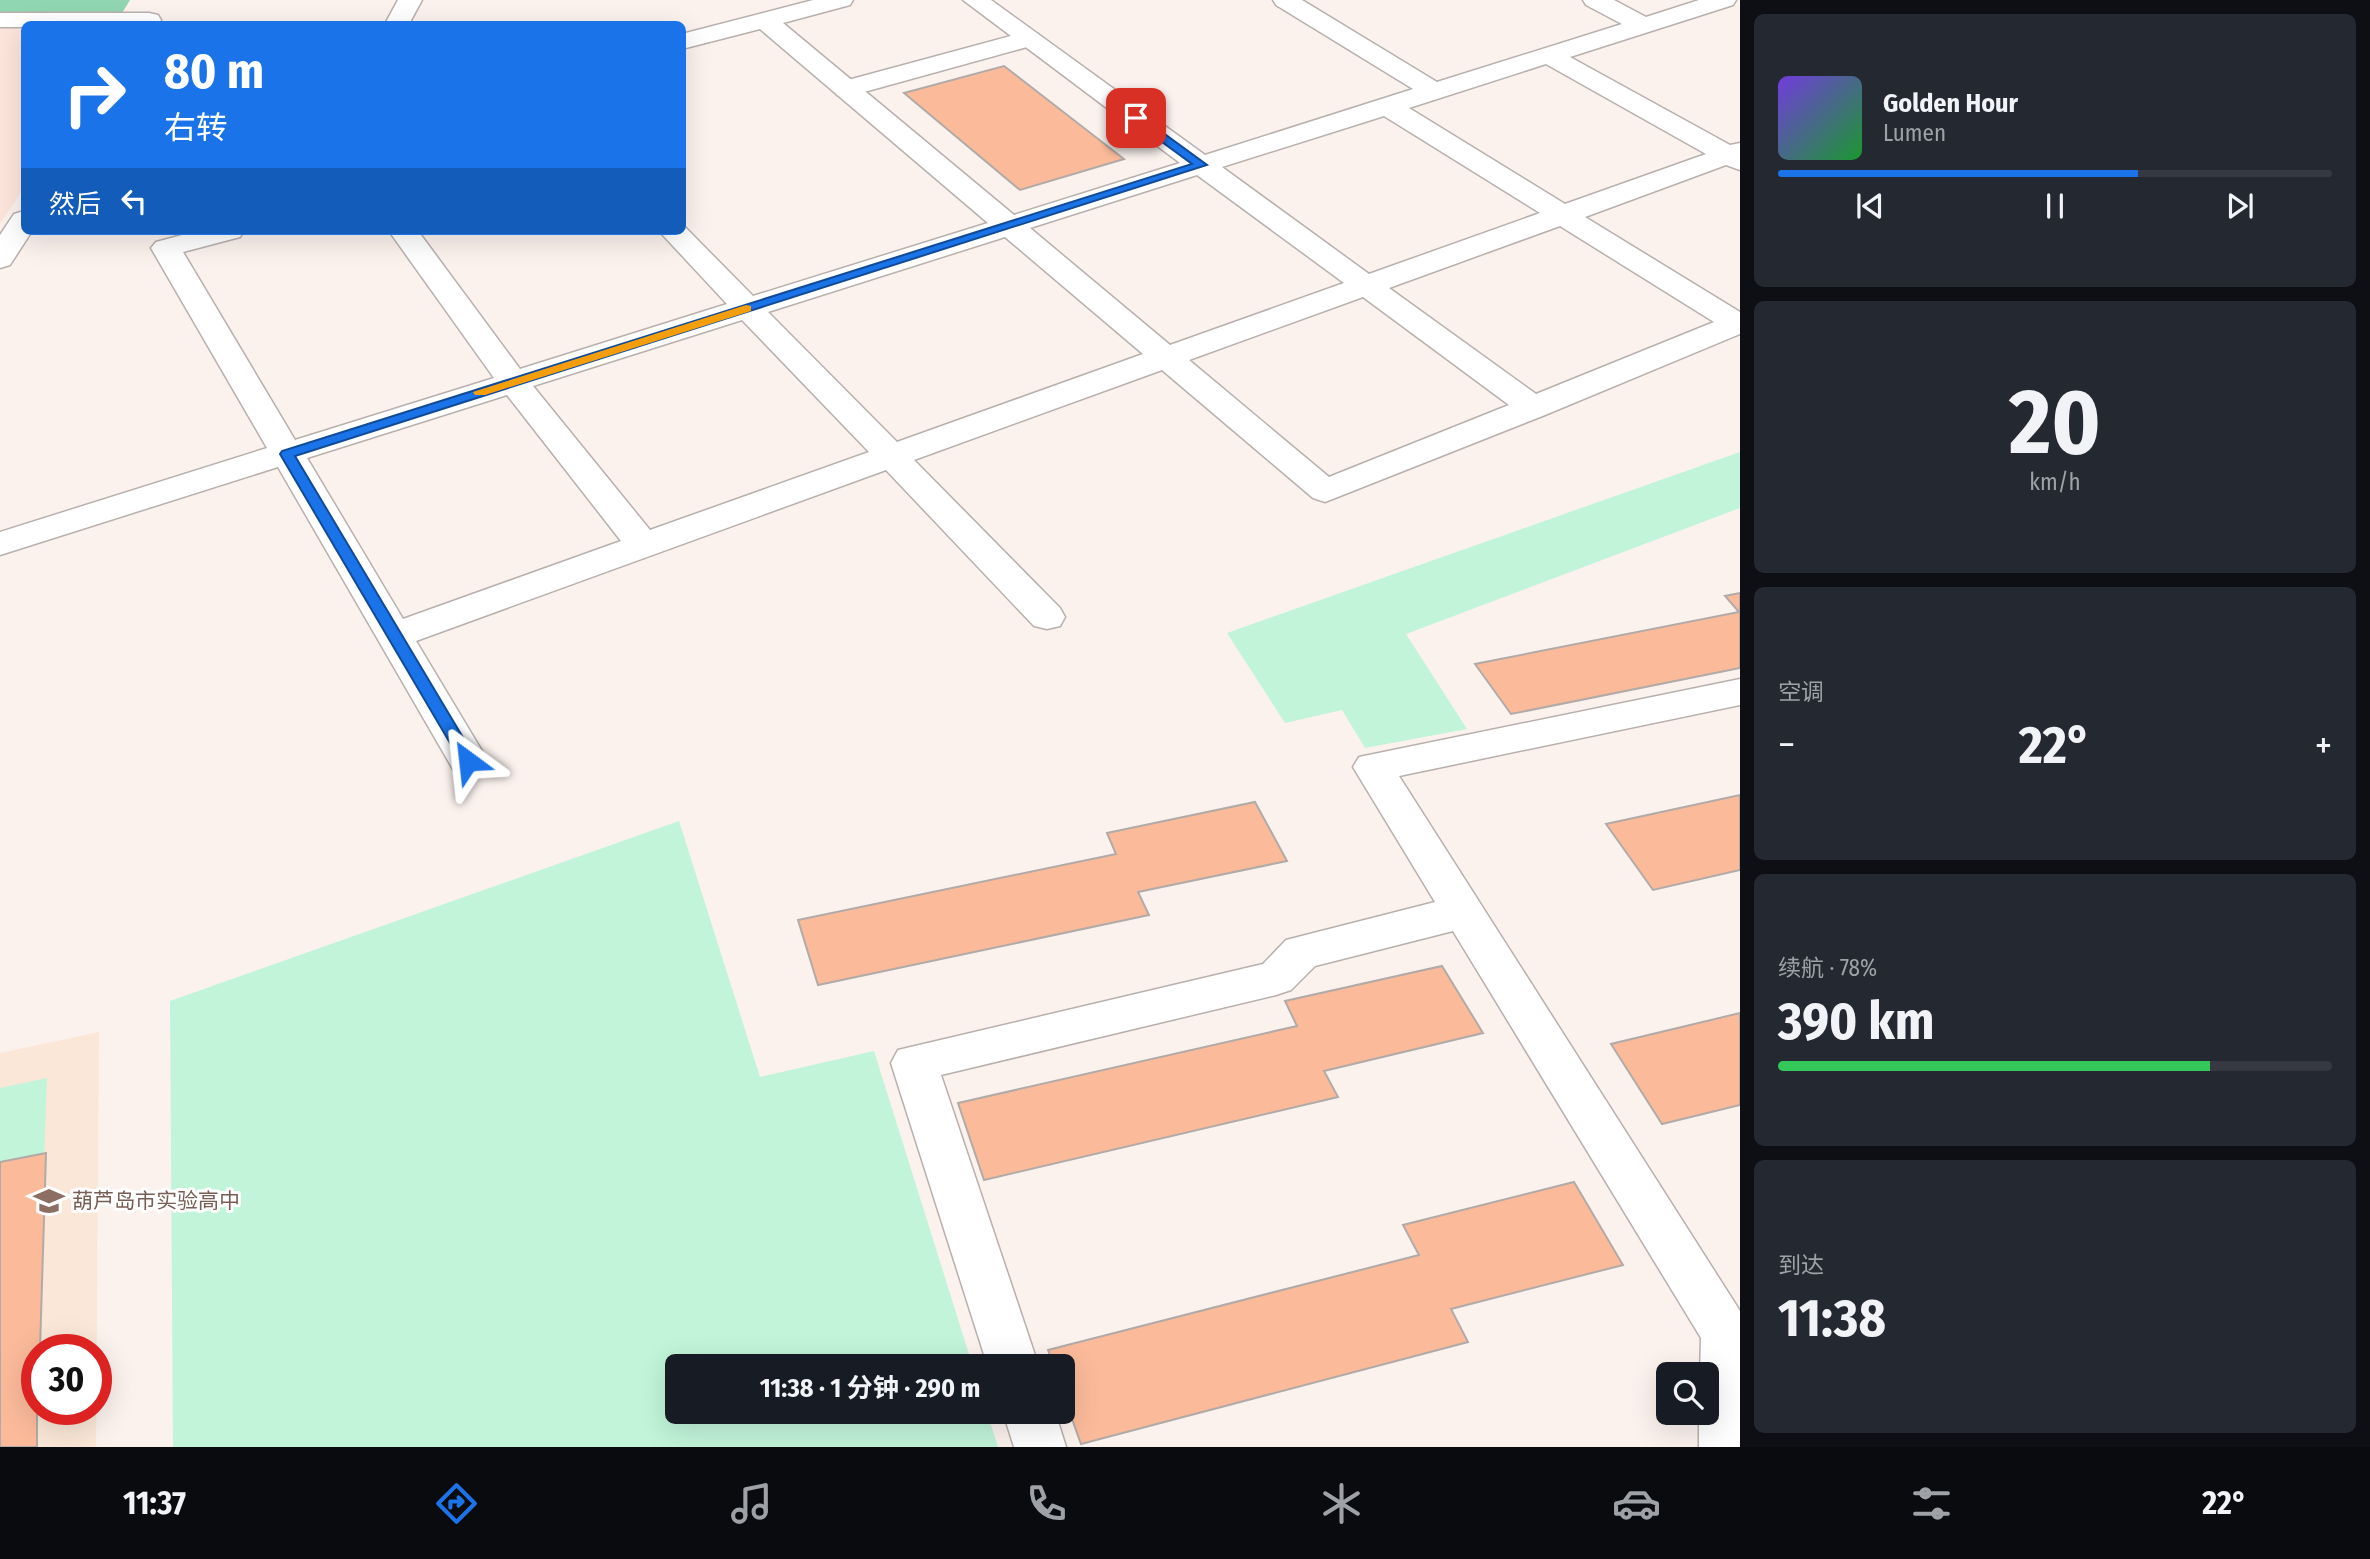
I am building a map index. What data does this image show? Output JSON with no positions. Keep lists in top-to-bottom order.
{
  "places": {
    "school or university": ["葫芦岛市实验高中"]
  },
  "page": {
    "turn": ["80 m", "右转"],
    "song": ["Golden Hour", "Lumen"],
    "then": "然后",
    "tile": [
      ["20", "km/h"],
      "空调",
      ["续航 · 78%", "390 km"],
      ["到达", "11:38"]
    ],
    "heat": ["−", "22°", "+"],
    "limit": "30",
    "trip": "11:38 · 1 分钟 · 290 m",
    "tabs": ["11:37", "22°"]
  }
}
